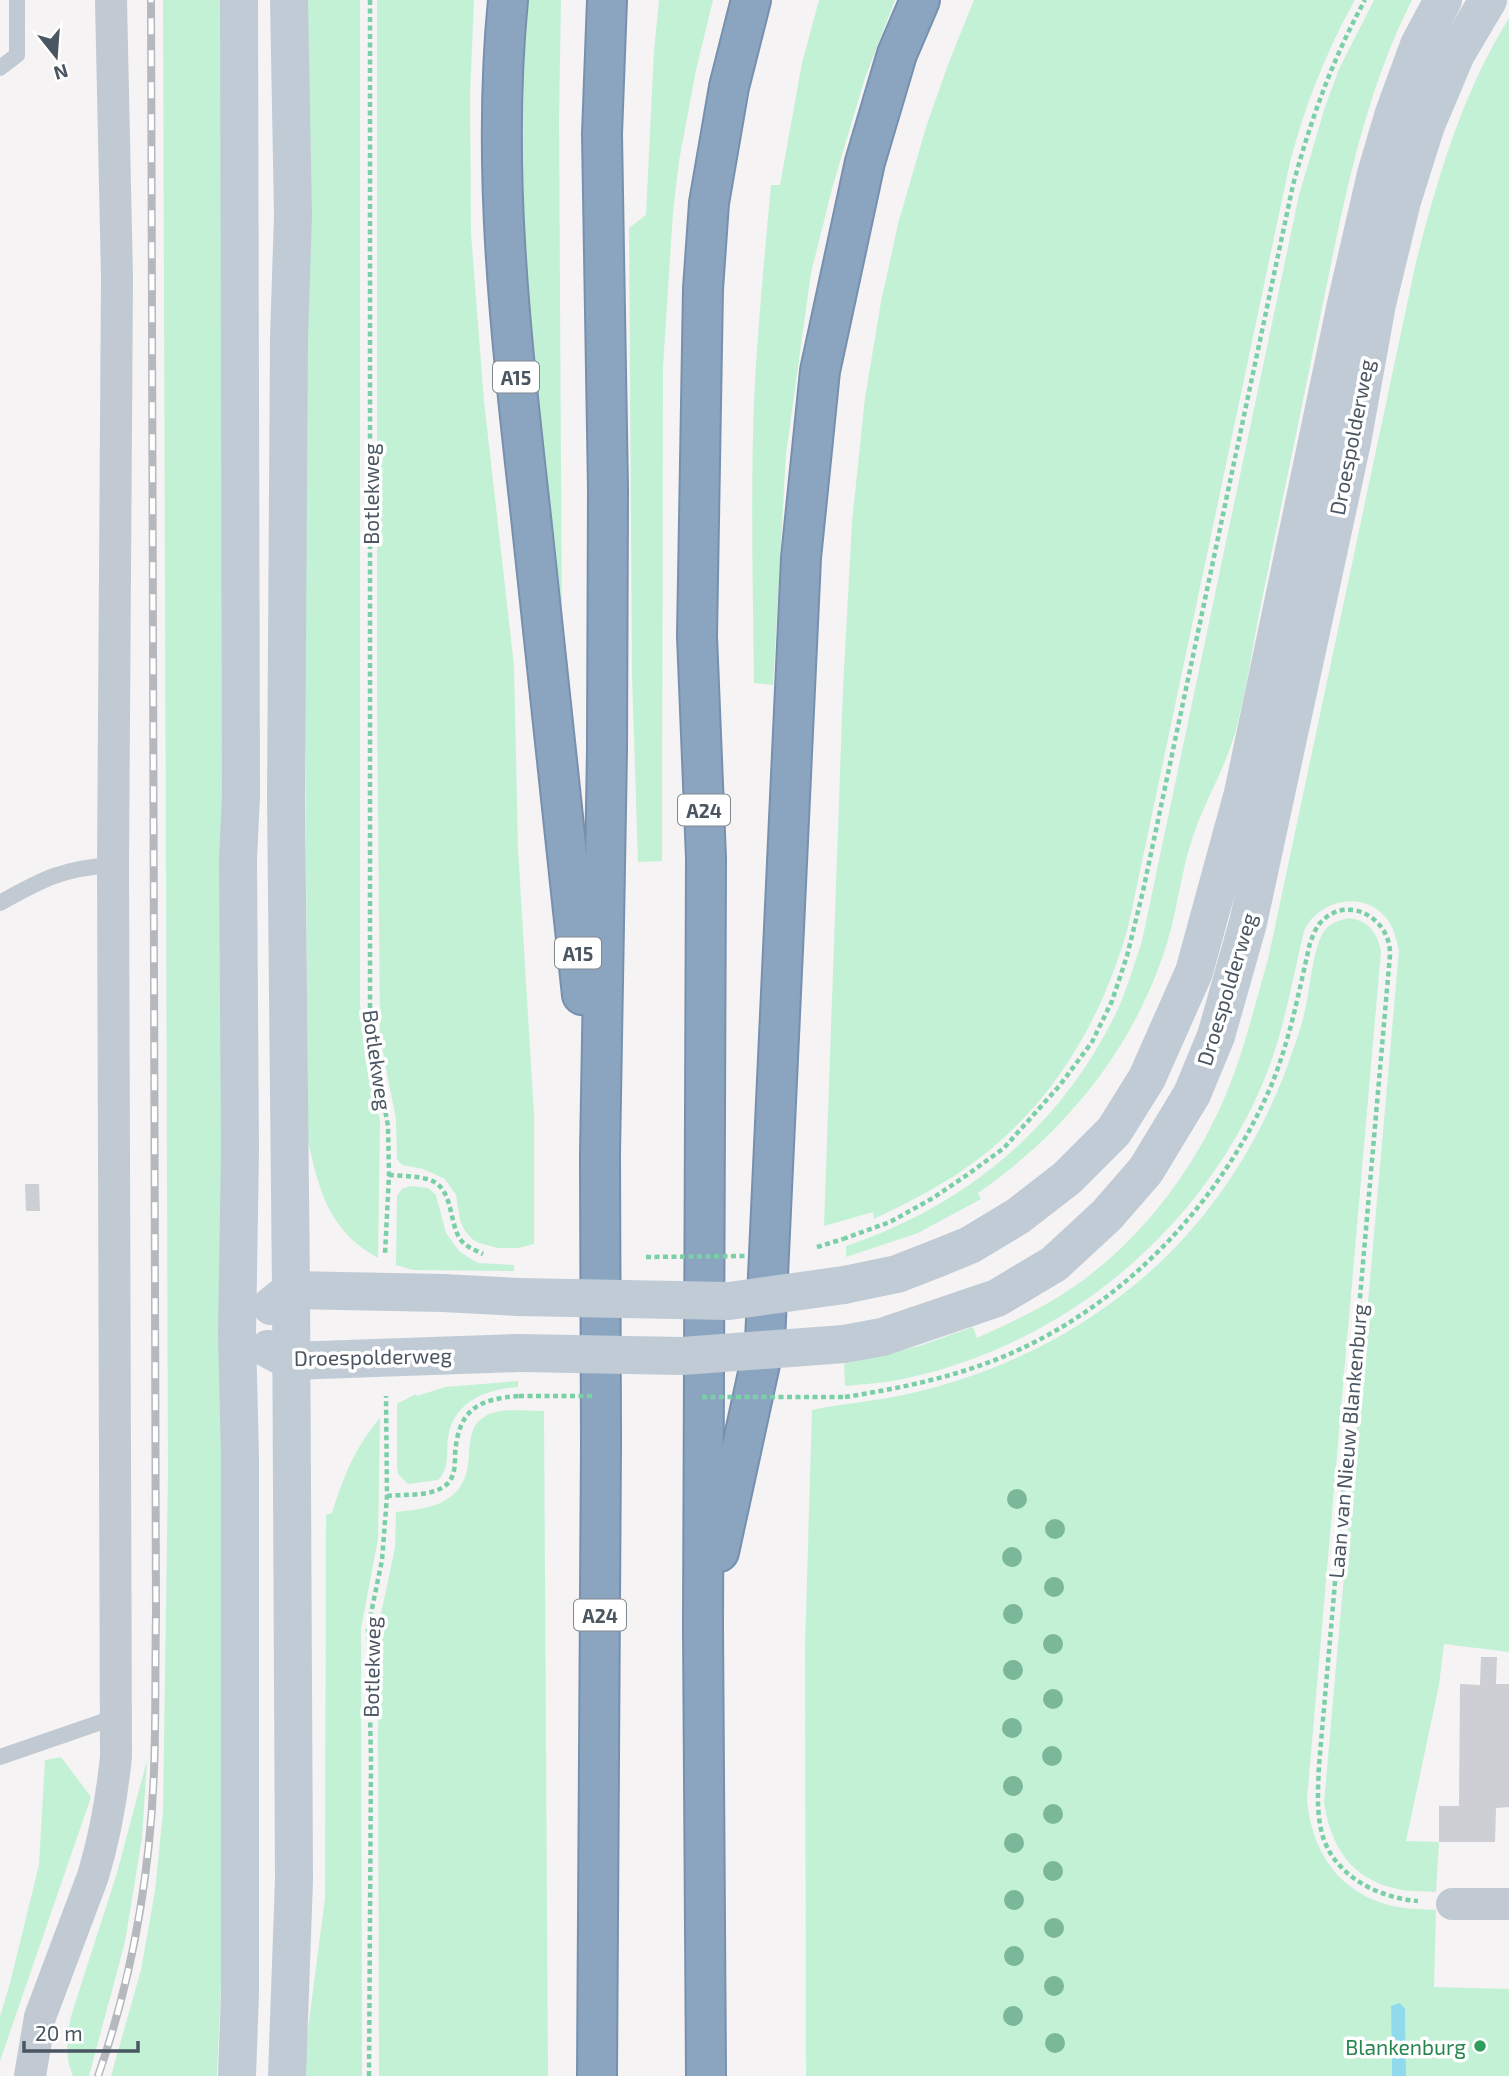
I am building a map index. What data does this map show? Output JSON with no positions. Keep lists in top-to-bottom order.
{
  "streets": {
    "highway": ["A15", "A24"],
    "main road": ["Droespolderweg"],
    "path": ["Botlekweg", "Laan van Nieuw Blankenburg"]
  },
  "crossings": [
    ["A15", "A24"],
    ["Droespolderweg", "Botlekweg"]
  ],
  "places": ["Blankenburg"],
  "scale_bar": "20 m",
  "north": "bottom"
}
